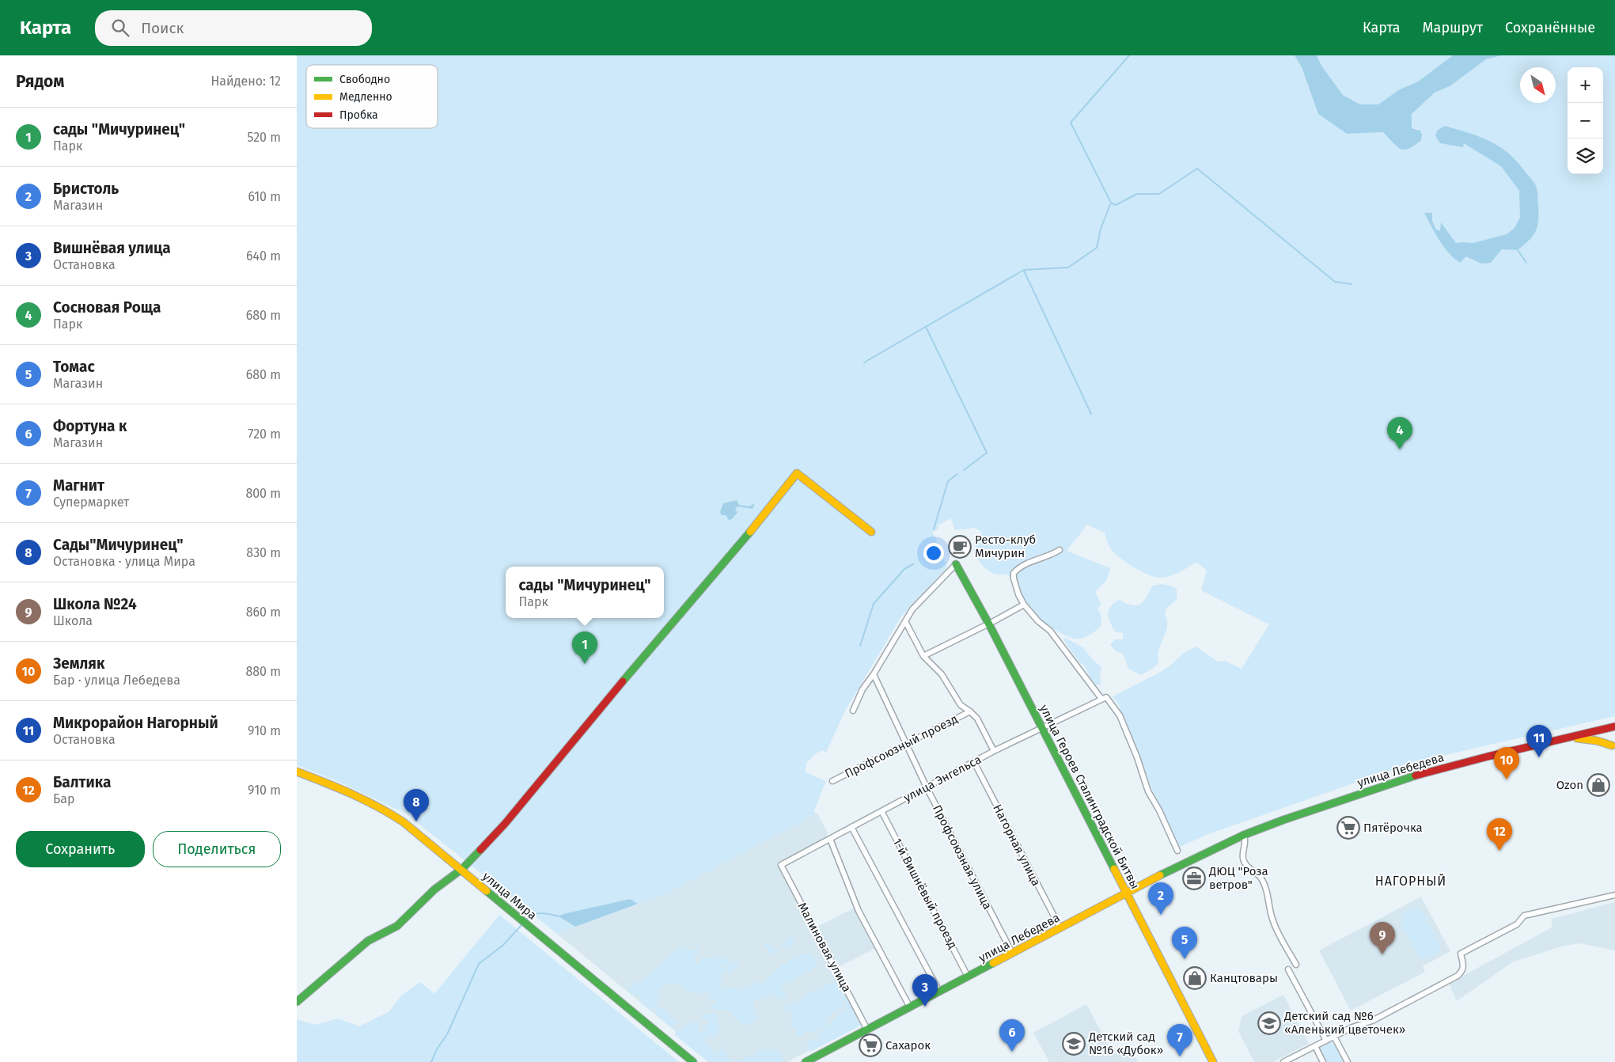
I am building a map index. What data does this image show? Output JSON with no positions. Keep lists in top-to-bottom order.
{
  "streets": {
    "main road": ["улица Лебедева", "улица Героев Сталинградской Битвы", "улица Мира"],
    "street": [
      "Профсоюзный проезд",
      "улица Энгельса",
      "Нагорная улица",
      "Профсоюзная улица",
      "1-й Вишнёвый проезд",
      "Малиновая улица"
    ]
  },
  "crossings": [
    ["Профсоюзный проезд", "Профсоюзная улица"],
    ["улица Лебедева", "улица Героев Сталинградской Битвы"],
    ["улица Лебедева", "Нагорная улица"],
    ["улица Лебедева", "Профсоюзная улица"],
    ["улица Лебедева", "1-й Вишнёвый проезд"],
    ["улица Лебедева", "Малиновая улица"],
    ["улица Энгельса", "улица Героев Сталинградской Битвы"],
    ["улица Энгельса", "Нагорная улица"],
    ["улица Энгельса", "Профсоюзная улица"],
    ["улица Энгельса", "1-й Вишнёвый проезд"],
    ["улица Энгельса", "Малиновая улица"]
  ],
  "districts": ["НАГОРНЫЙ"],
  "places": {
    "cafe": ["Ресто-клуб Мичурин"],
    "shop": ["Ozon", "Канцтовары"],
    "supermarket": ["Пятёрочка", "Сахарок"],
    "office": ["ДЮЦ \"Роза ветров\""],
    "school or university": ["Детский сад №6 «Аленький цветочек»", "Детский сад №16 «Дубок»"]
  },
  "legend": ["Свободно", "Медленно", "Пробка"],
  "north": "bottom right",
  "page": {
    "header": "Карта",
    "search": "Поиск",
    "nav": ["Карта", "Маршрут", "Сохранённые"],
    "heading": ["Рядом", "Найдено: 12"],
    "map_buttons": ["+", "−"],
    "list": [
      {
        "mark": "1",
        "name": "сады \"Мичуринец\"",
        "note": "Парк",
        "value": "520 m"
      },
      {
        "mark": "2",
        "name": "Бристоль",
        "note": "Магазин",
        "value": "610 m"
      },
      {
        "mark": "3",
        "name": "Вишнёвая улица",
        "note": "Остановка",
        "value": "640 m"
      },
      {
        "mark": "4",
        "name": "Сосновая Роща",
        "note": "Парк",
        "value": "680 m"
      },
      {
        "mark": "5",
        "name": "Томас",
        "note": "Магазин",
        "value": "680 m"
      },
      {
        "mark": "6",
        "name": "Фортуна к",
        "note": "Магазин",
        "value": "720 m"
      },
      {
        "mark": "7",
        "name": "Магнит",
        "note": "Супермаркет",
        "value": "800 m"
      },
      {
        "mark": "8",
        "name": "Сады\"Мичуринец\"",
        "note": "Остановка · улица Мира",
        "value": "830 m"
      },
      {
        "mark": "9",
        "name": "Школа №24",
        "note": "Школа",
        "value": "860 m"
      },
      {
        "mark": "10",
        "name": "Земляк",
        "note": "Бар · улица Лебедева",
        "value": "880 m"
      },
      {
        "mark": "11",
        "name": "Микрорайон Нагорный",
        "note": "Остановка",
        "value": "910 m"
      },
      {
        "mark": "12",
        "name": "Балтика",
        "note": "Бар",
        "value": "910 m"
      }
    ],
    "pins": [
      "4",
      "1",
      "11",
      "10",
      "8",
      "12",
      "2",
      "9",
      "5",
      "3",
      "6",
      "7"
    ],
    "popup": ["сады \"Мичуринец\"", "Парк"],
    "buttons": ["Сохранить", "Поделиться"]
  }
}
